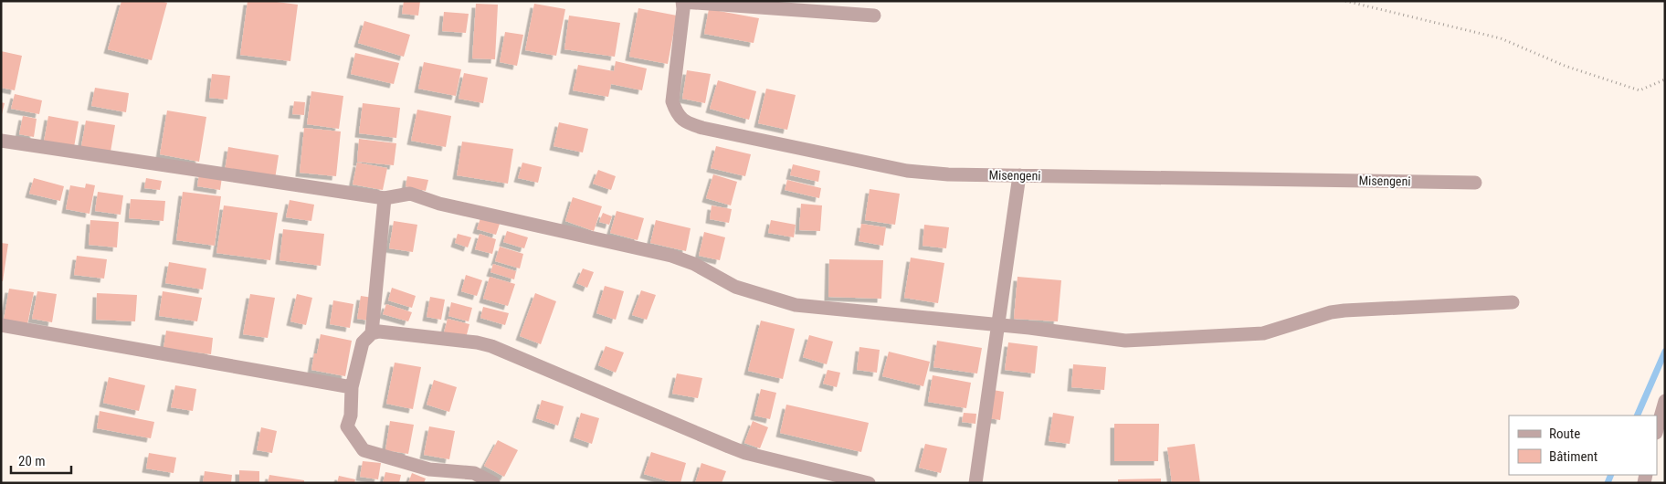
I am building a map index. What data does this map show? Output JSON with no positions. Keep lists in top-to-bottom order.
{
  "streets": {
    "street": ["Misengeni"]
  },
  "legend": ["Route", "Bâtiment"],
  "scale_bar": "20 m"
}
